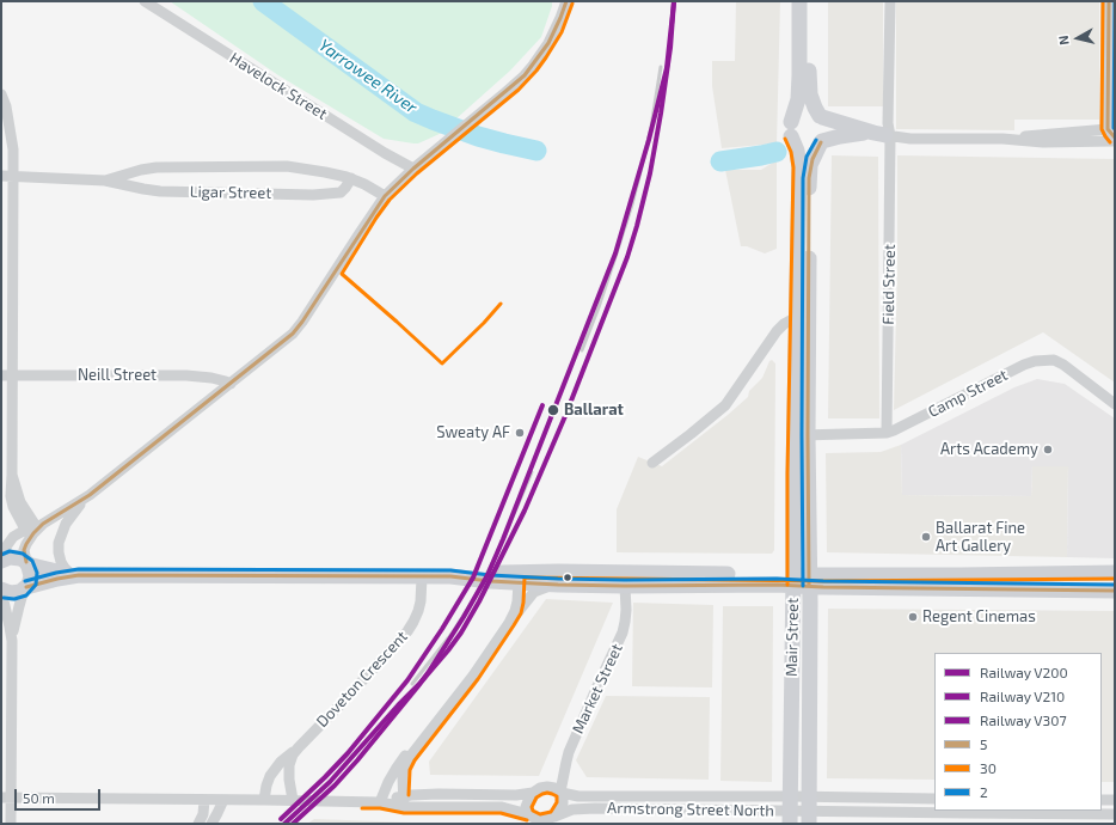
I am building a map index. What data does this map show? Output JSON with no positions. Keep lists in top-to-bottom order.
{
  "streets": {
    "street": [
      "Havelock Street",
      "Ligar Street",
      "Field Street",
      "Neill Street",
      "Camp Street",
      "Mair Street",
      "Doveton Crescent",
      "Market Street",
      "Armstrong Street North"
    ]
  },
  "crossings": [
    ["Field Street", "Camp Street"],
    ["Camp Street", "Mair Street"],
    ["Mair Street", "Armstrong Street North"],
    ["Market Street", "Armstrong Street North"]
  ],
  "water": ["Yarrowee River"],
  "places": [
    "Ballarat",
    "Sweaty AF",
    "Arts Academy",
    "Ballarat Fine Art Gallery",
    "Regent Cinemas"
  ],
  "lines": [
    "rail line V200",
    "transit line 5",
    "transit line 30",
    "transit line 2",
    "rail line V210",
    "rail line V307"
  ],
  "legend": [
    "Railway V200",
    "Railway V210",
    "Railway V307",
    "5",
    "30",
    "2"
  ],
  "scale_bar": "50 m",
  "north": "left"
}
